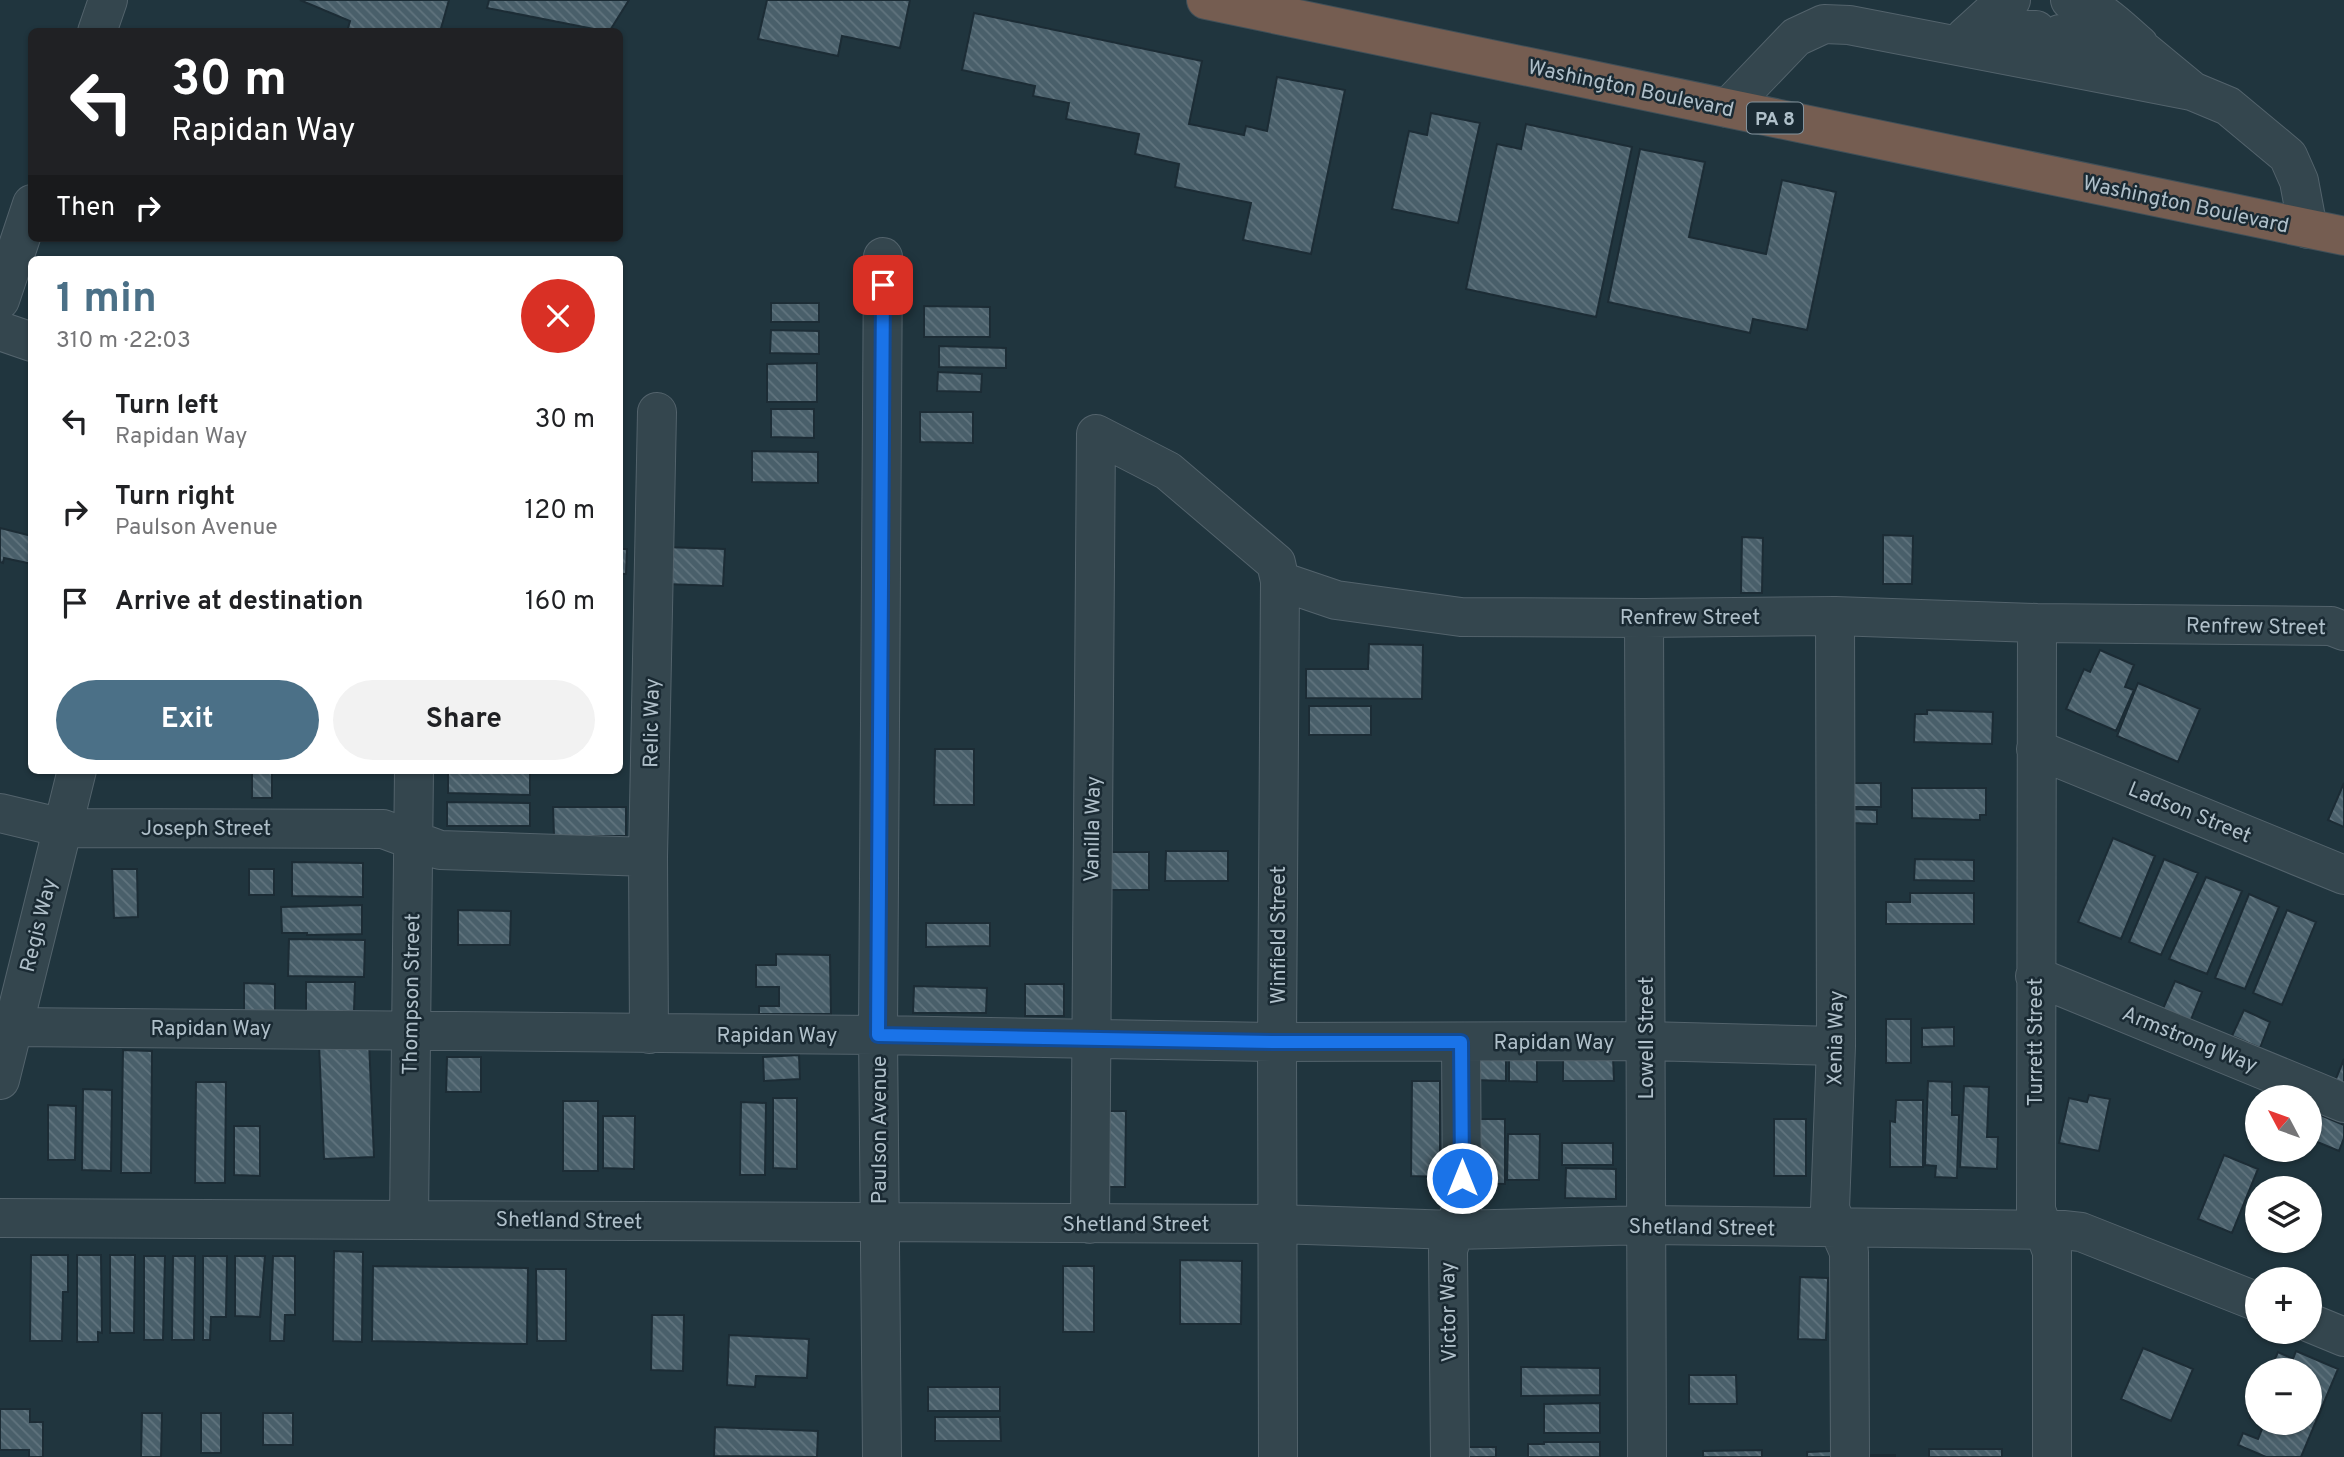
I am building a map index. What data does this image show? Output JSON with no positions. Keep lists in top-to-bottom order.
{
  "streets": {
    "highway": ["Washington Boulevard", "PA 8"],
    "street": [
      "Renfrew Street",
      "Relic Way",
      "Ladson Street",
      "Joseph Street",
      "Vanilla Way",
      "Regis Way",
      "Winfield Street",
      "Thompson Street",
      "Rapidan Way",
      "Lowell Street",
      "Xenia Way",
      "Armstrong Way",
      "Turrett Street",
      "Paulson Avenue",
      "Shetland Street",
      "Victor Way"
    ]
  },
  "crossings": [
    ["Renfrew Street", "Vanilla Way"],
    ["Renfrew Street", "Winfield Street"],
    ["Renfrew Street", "Lowell Street"],
    ["Renfrew Street", "Xenia Way"],
    ["Renfrew Street", "Turrett Street"],
    ["Relic Way", "Joseph Street"],
    ["Relic Way", "Rapidan Way"],
    ["Ladson Street", "Turrett Street"],
    ["Joseph Street", "Regis Way"],
    ["Joseph Street", "Thompson Street"],
    ["Vanilla Way", "Winfield Street"],
    ["Vanilla Way", "Rapidan Way"],
    ["Vanilla Way", "Shetland Street"],
    ["Regis Way", "Rapidan Way"],
    ["Winfield Street", "Rapidan Way"],
    ["Winfield Street", "Shetland Street"],
    ["Thompson Street", "Rapidan Way"],
    ["Thompson Street", "Shetland Street"],
    ["Rapidan Way", "Lowell Street"],
    ["Rapidan Way", "Xenia Way"],
    ["Rapidan Way", "Paulson Avenue"],
    ["Rapidan Way", "Victor Way"],
    ["Lowell Street", "Shetland Street"],
    ["Xenia Way", "Shetland Street"],
    ["Armstrong Way", "Turrett Street"],
    ["Turrett Street", "Shetland Street"],
    ["Paulson Avenue", "Shetland Street"],
    ["Shetland Street", "Victor Way"]
  ],
  "north": "top left",
  "page": {
    "turn": ["30 m", "Rapidan Way"],
    "then": "Then",
    "heading": ["1 min", "310 m · 22:03"],
    "list": [
      {
        "name": "Turn left",
        "note": "Rapidan Way",
        "value": "30 m"
      },
      {
        "name": "Turn right",
        "note": "Paulson Avenue",
        "value": "120 m"
      },
      {
        "name": "Arrive at destination",
        "value": "160 m"
      }
    ],
    "buttons": ["Exit", "Share"],
    "map_buttons": ["+", "−"]
  }
}
